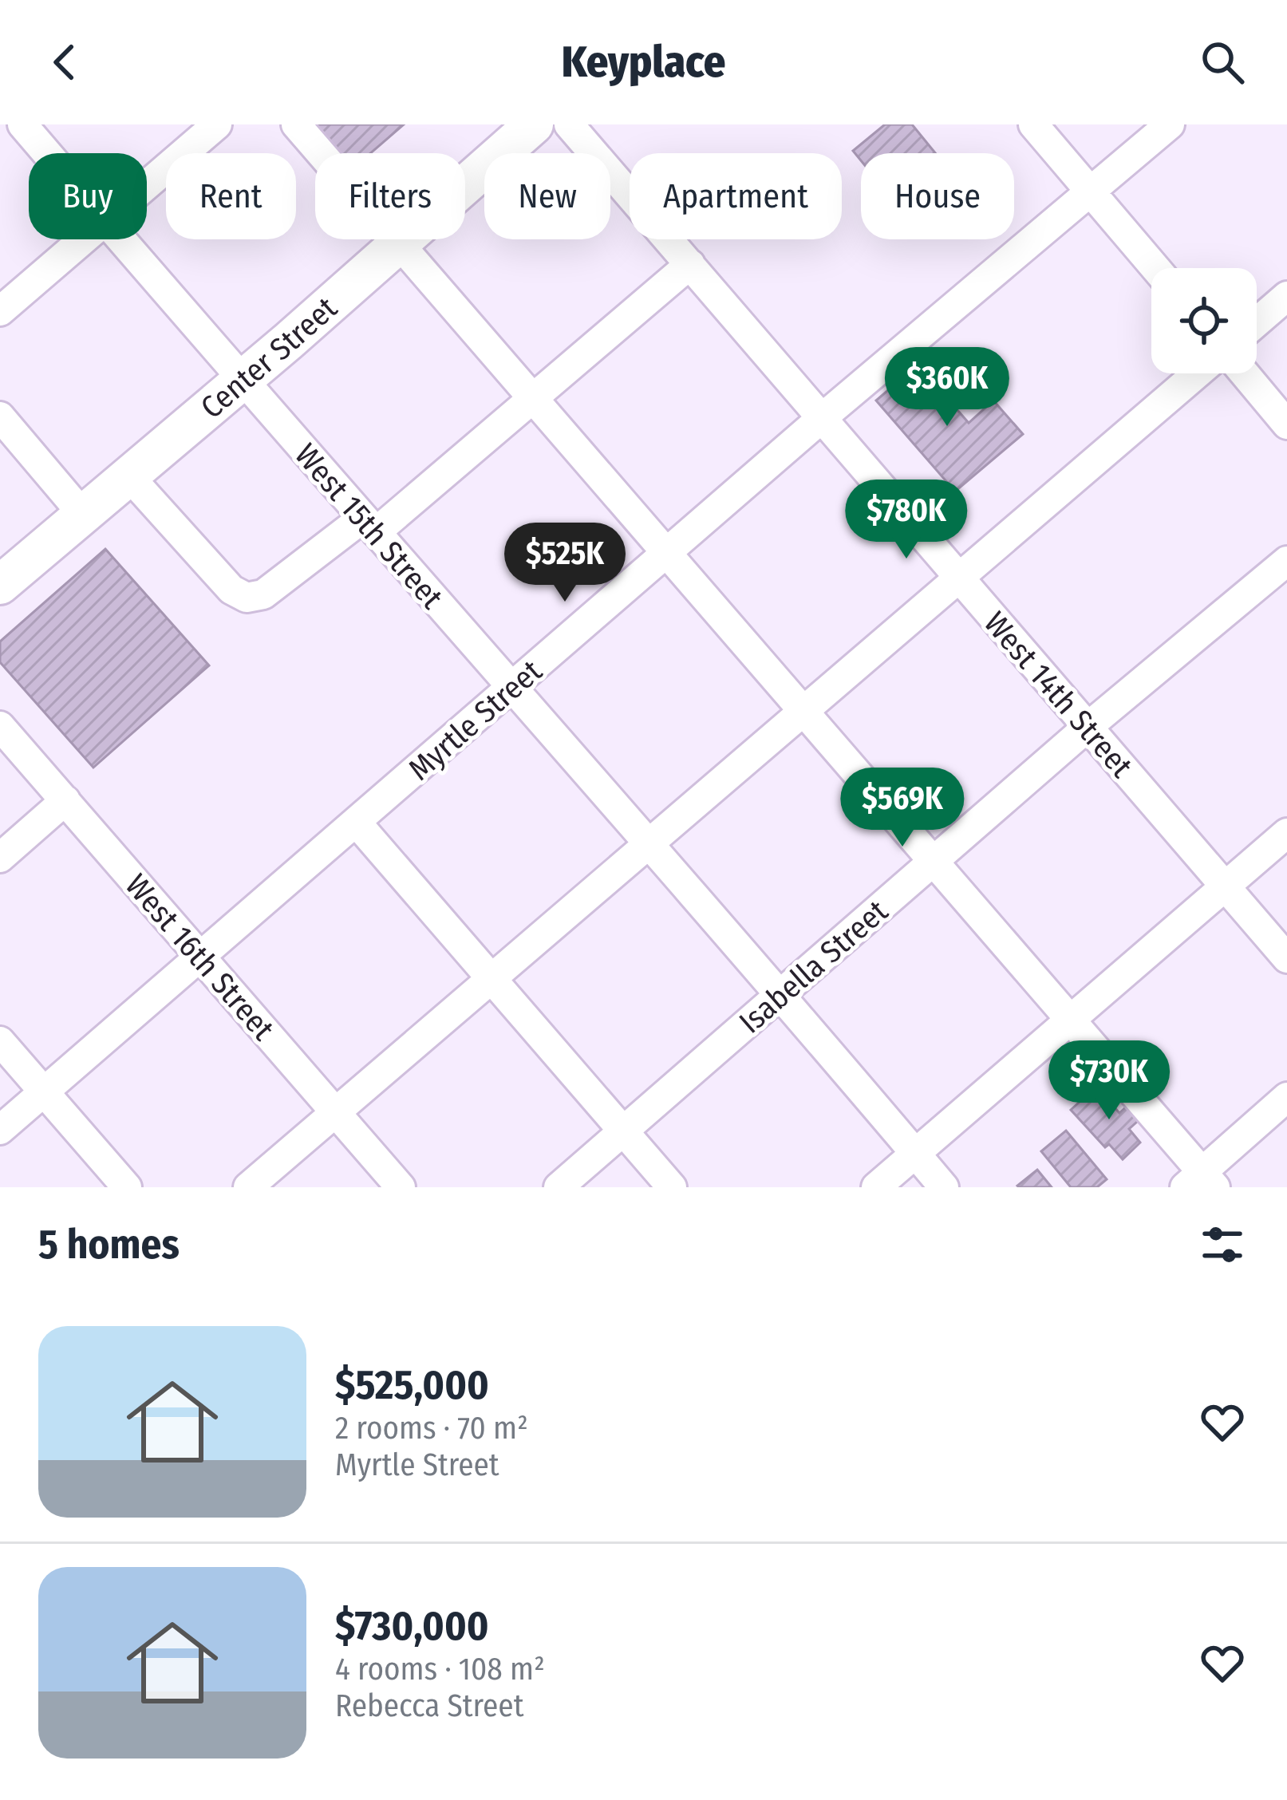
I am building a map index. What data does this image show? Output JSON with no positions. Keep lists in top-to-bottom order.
{
  "streets": {
    "main road": ["Center Street"],
    "street": [
      "West 15th Street",
      "West 14th Street",
      "Myrtle Street",
      "West 16th Street",
      "Isabella Street"
    ]
  },
  "crossings": [
    ["Center Street", "West 15th Street"],
    ["West 15th Street", "Myrtle Street"],
    ["West 15th Street", "Isabella Street"],
    ["West 14th Street", "Myrtle Street"],
    ["West 14th Street", "Isabella Street"],
    ["Myrtle Street", "West 16th Street"]
  ],
  "page": {
    "header": "Keyplace",
    "chip": [
      "Buy",
      "Rent",
      "Filters",
      "New",
      "Apartment",
      "House"
    ],
    "price": [
      "$360K",
      "$780K",
      "$525K",
      "$569K",
      "$730K"
    ],
    "heading": "5 homes",
    "list": [
      {
        "name": "$525,000",
        "note": "2 rooms · 70 m² · Myrtle Street"
      },
      {
        "name": "$730,000",
        "note": "4 rooms · 108 m² · Rebecca Street"
      }
    ]
  }
}
